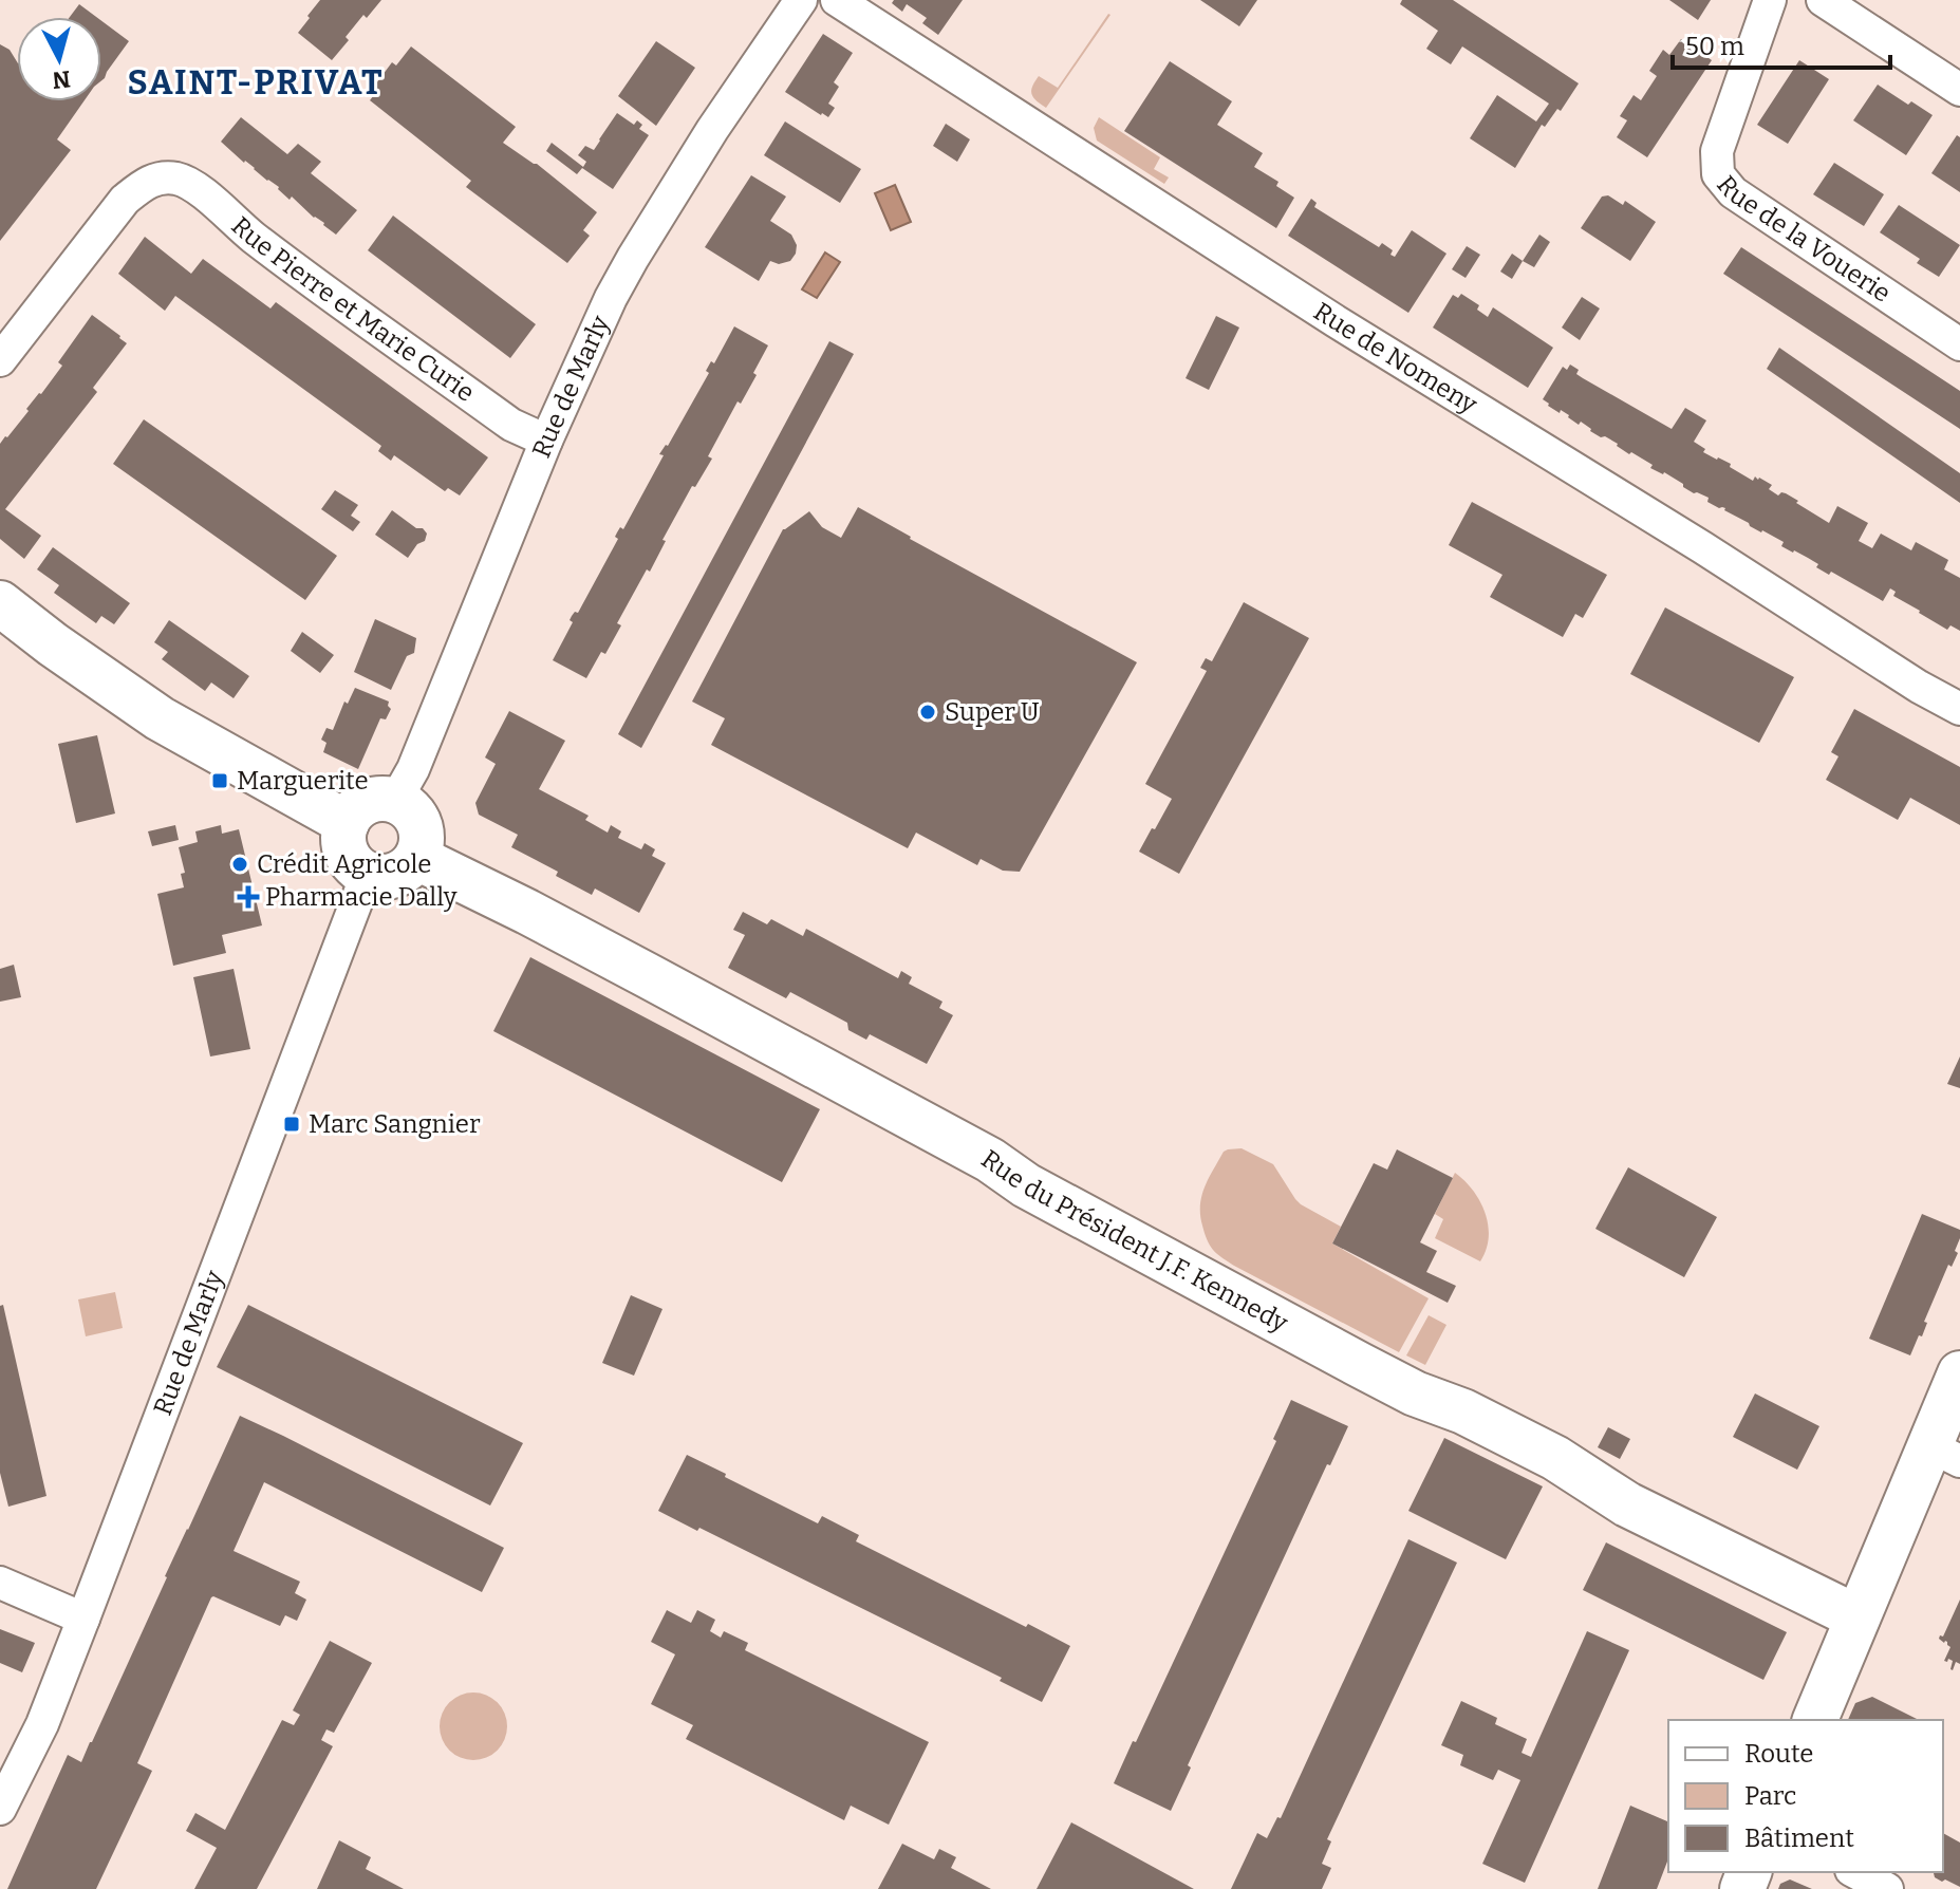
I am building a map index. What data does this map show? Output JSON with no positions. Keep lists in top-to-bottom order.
{
  "streets": {
    "street": [
      "Rue de la Vouerie",
      "Rue Pierre et Marie Curie",
      "Rue de Nomeny",
      "Rue de Marly",
      "Rue du Président J.F. Kennedy"
    ]
  },
  "crossings": [
    ["Rue Pierre et Marie Curie", "Rue de Marly"],
    ["Rue de Marly", "Rue du Président J.F. Kennedy"]
  ],
  "districts": ["SAINT-PRIVAT"],
  "places": {
    "other": ["Super U", "Crédit Agricole"],
    "transit": ["Marguerite", "Marc Sangnier"],
    "health": ["Pharmacie Dally"]
  },
  "legend": ["Route", "Parc", "Bâtiment"],
  "scale_bar": "50 m",
  "north": "bottom"
}
